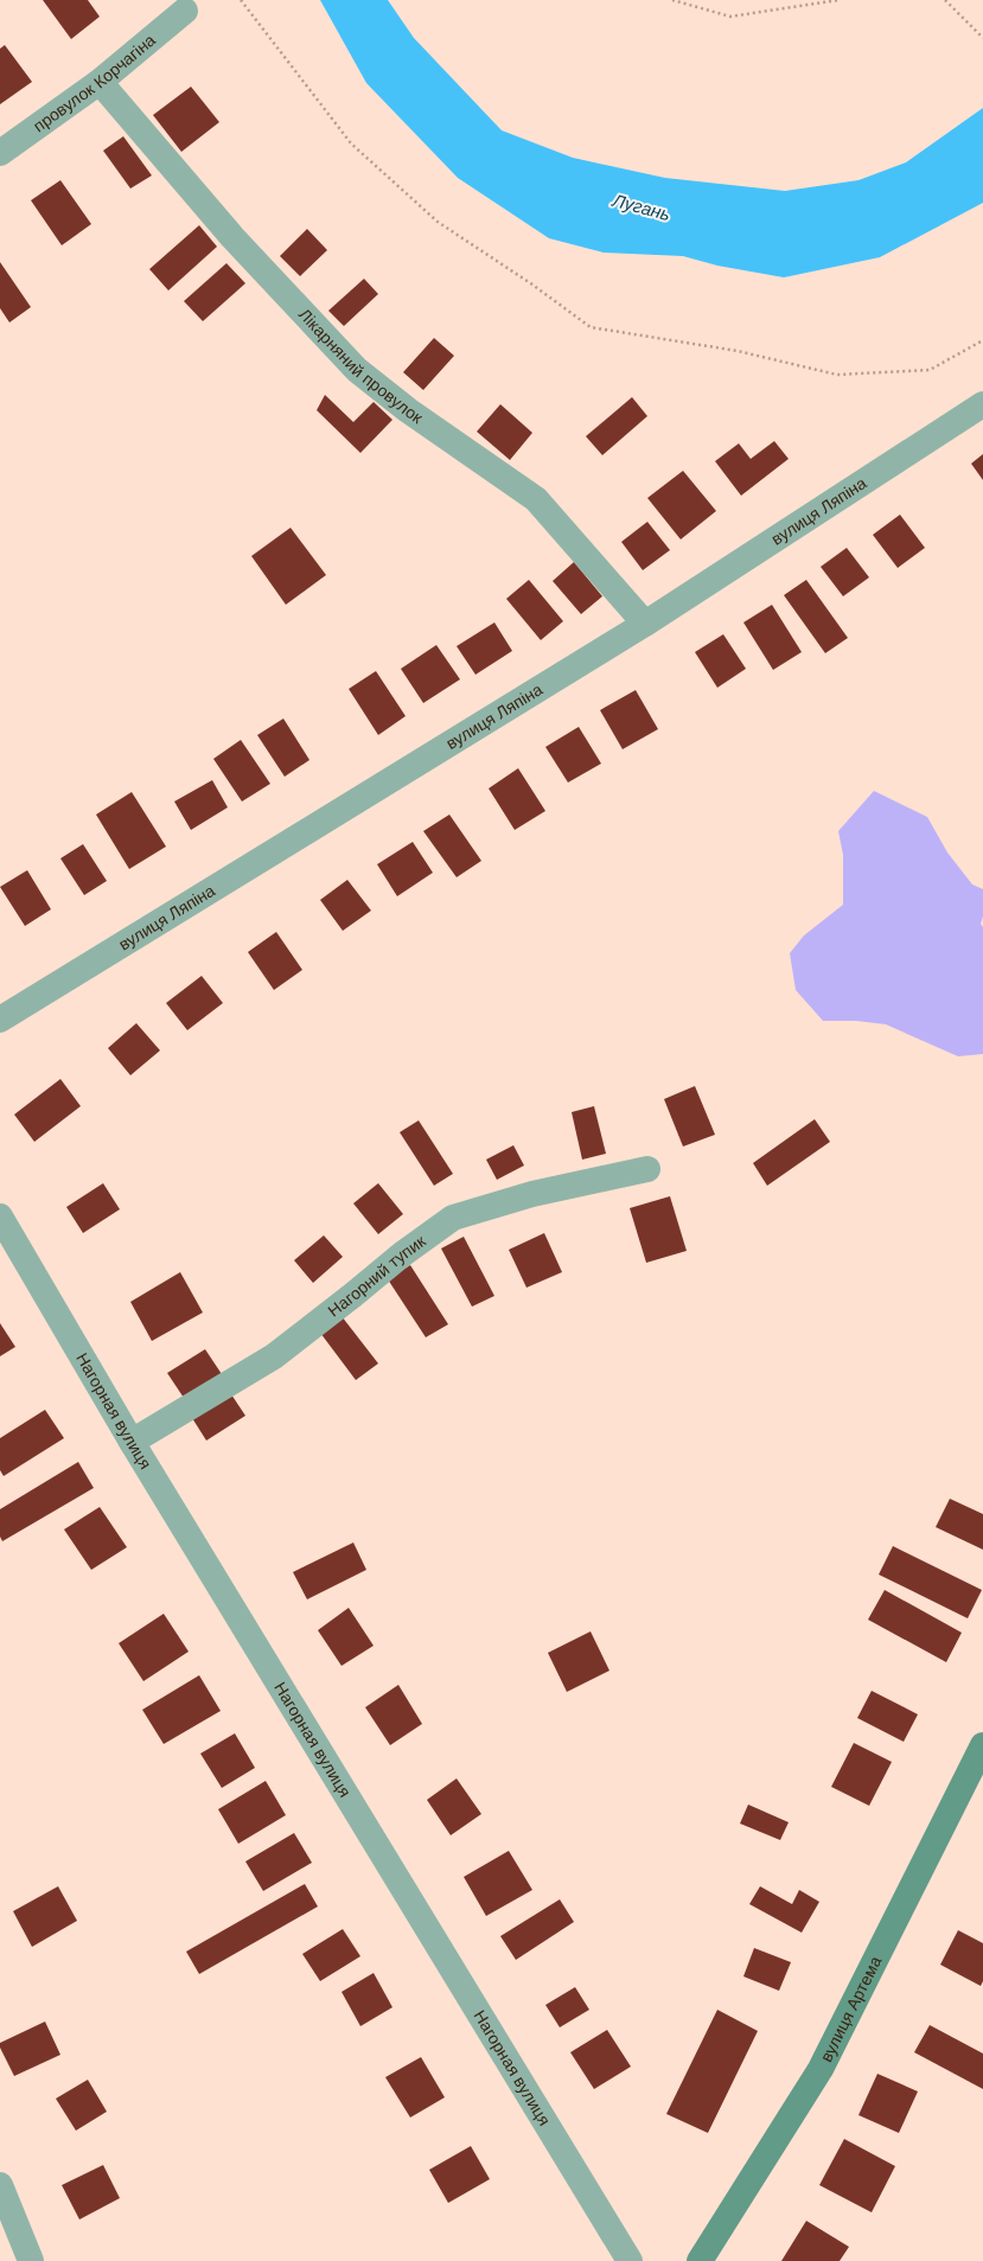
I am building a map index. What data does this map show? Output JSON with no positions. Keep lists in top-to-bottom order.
{
  "streets": {
    "street": [
      "провулок Корчагіна",
      "Лікарняний провулок",
      "вулиця Ляпіна",
      "Нагорний тупик",
      "Нагорная вулиця",
      "вулиця Артема"
    ]
  },
  "crossings": [
    ["провулок Корчагіна", "Лікарняний провулок"],
    ["Лікарняний провулок", "вулиця Ляпіна"],
    ["Нагорний тупик", "Нагорная вулиця"]
  ],
  "water": ["Лугань"]
}
